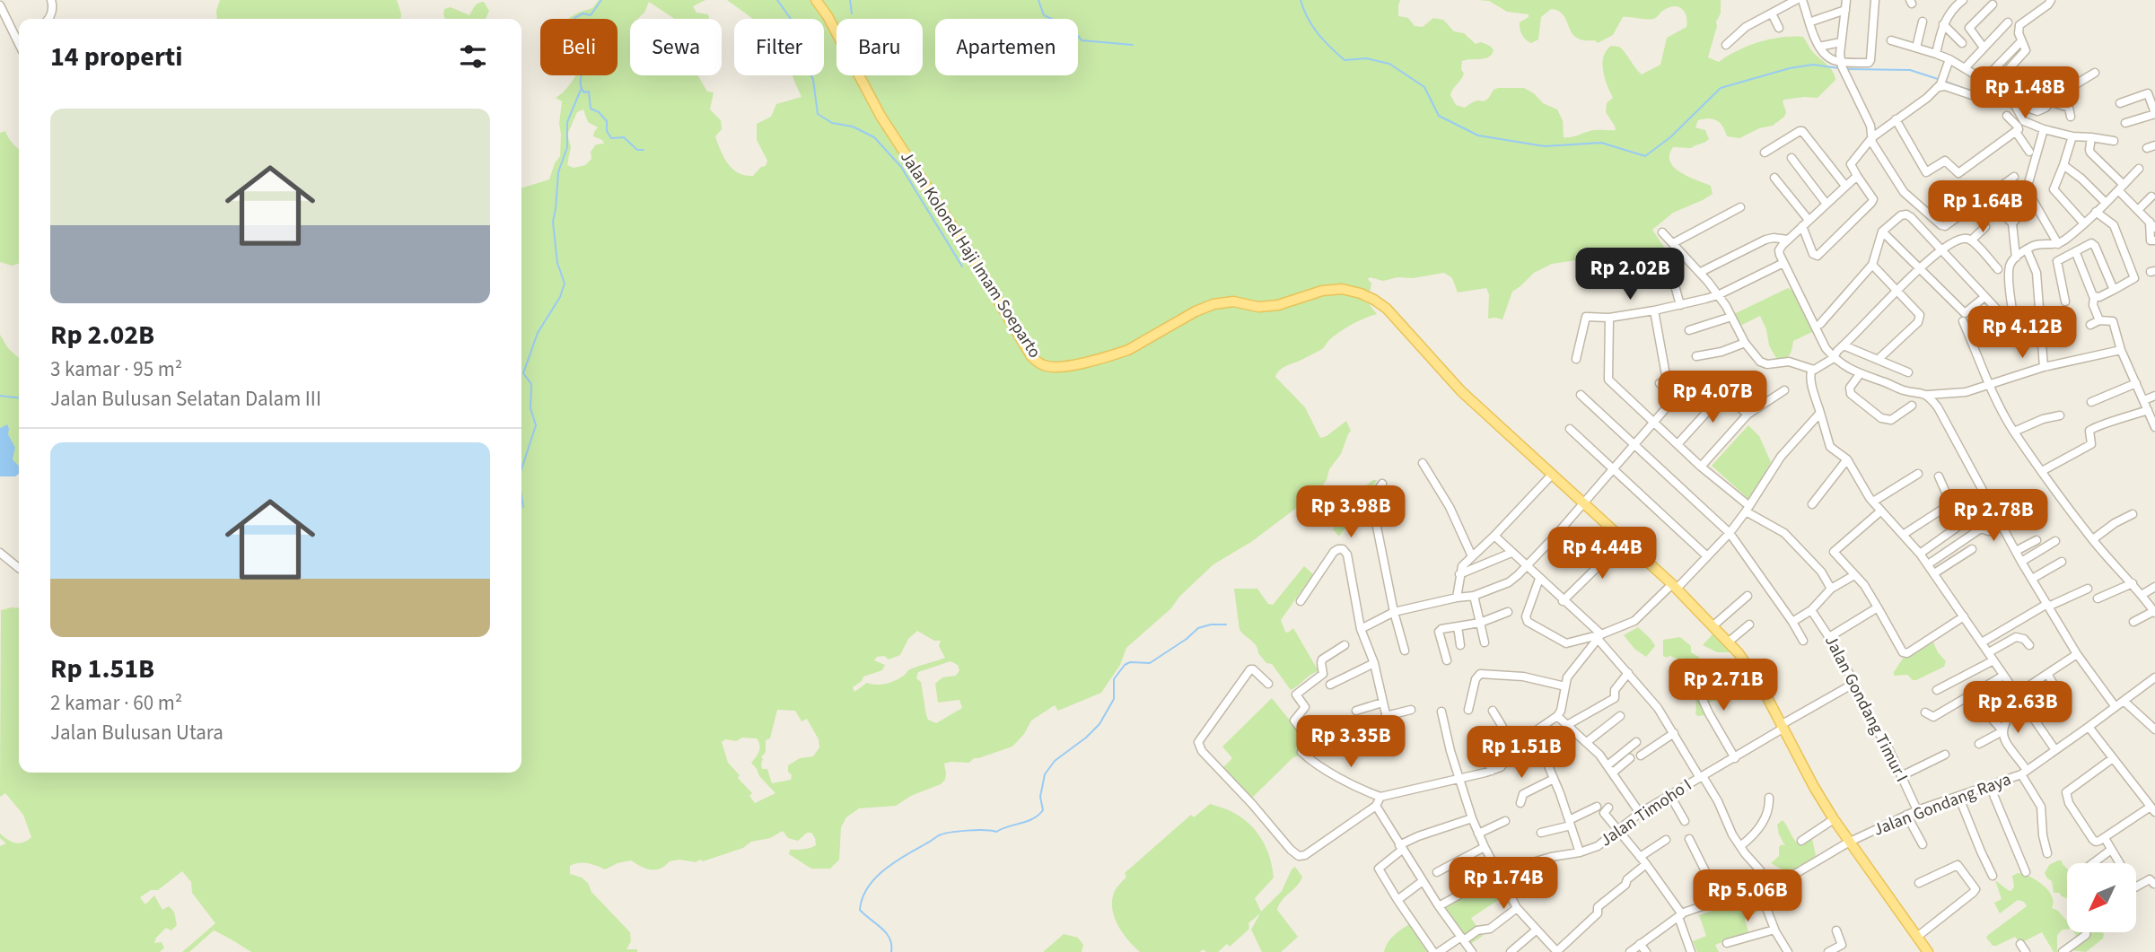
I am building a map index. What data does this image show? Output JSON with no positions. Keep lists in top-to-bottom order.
{
  "streets": {
    "main road": ["Jalan Kolonel Haji Imam Soeparto"],
    "street": ["Jalan Gondang Timur I", "Jalan Gondang Raya", "Jalan Timoho I"]
  },
  "crossings": [
    ["Jalan Kolonel Haji Imam Soeparto", "Jalan Gondang Raya"],
    ["Jalan Kolonel Haji Imam Soeparto", "Jalan Timoho I"],
    ["Jalan Gondang Timur I", "Jalan Gondang Raya"],
    ["Jalan Gondang Timur I", "Jalan Timoho I"]
  ],
  "north": "bottom left",
  "page": {
    "chip": [
      "Beli",
      "Sewa",
      "Filter",
      "Baru",
      "Apartemen"
    ],
    "heading": "14 properti",
    "price": [
      "Rp 1.48B",
      "Rp 1.64B",
      "Rp 2.02B",
      "Rp 4.12B",
      "Rp 4.07B",
      "Rp 3.98B",
      "Rp 2.78B",
      "Rp 4.44B",
      "Rp 2.71B",
      "Rp 2.63B",
      "Rp 3.35B",
      "Rp 1.51B",
      "Rp 1.74B",
      "Rp 5.06B"
    ],
    "list": [
      {
        "name": "Rp 2.02B",
        "note": "3 kamar · 95 m² · Jalan Bulusan Selatan Dalam III"
      },
      {
        "name": "Rp 1.51B",
        "note": "2 kamar · 60 m² · Jalan Bulusan Utara"
      }
    ]
  }
}
